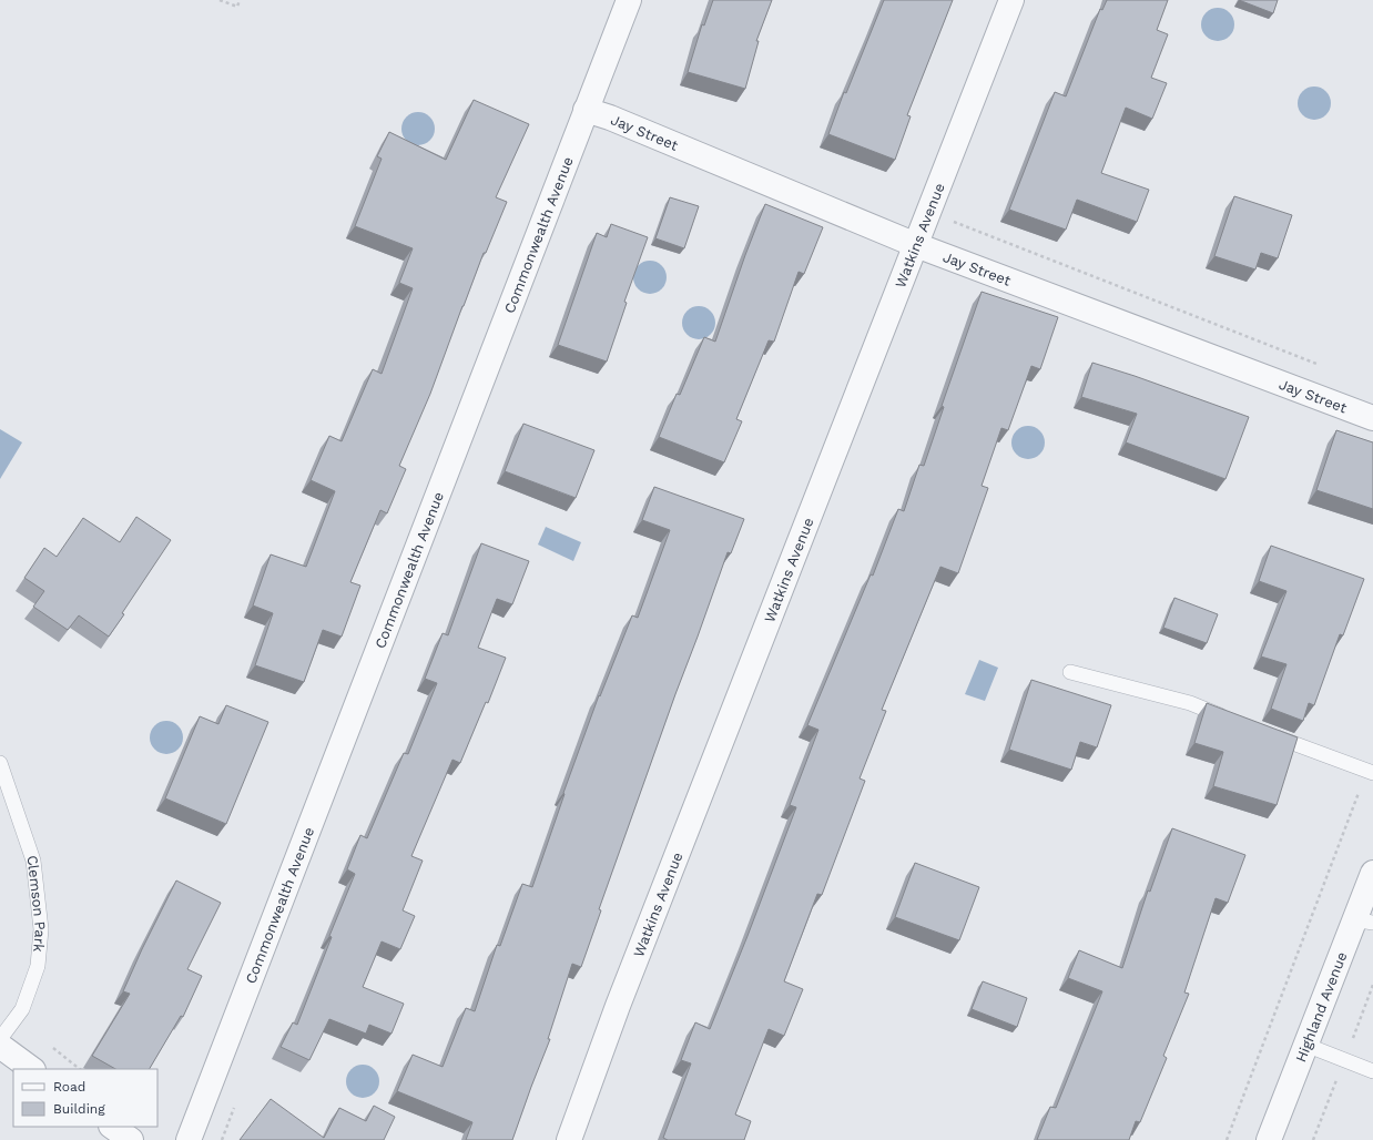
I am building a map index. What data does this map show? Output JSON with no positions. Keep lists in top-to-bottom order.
{
  "streets": {
    "street": [
      "Jay Street",
      "Commonwealth Avenue",
      "Watkins Avenue",
      "Highland Avenue"
    ],
    "lane": ["Clemson Park"]
  },
  "crossings": [
    ["Jay Street", "Commonwealth Avenue"],
    ["Jay Street", "Watkins Avenue"]
  ],
  "legend": ["Road", "Building"]
}
